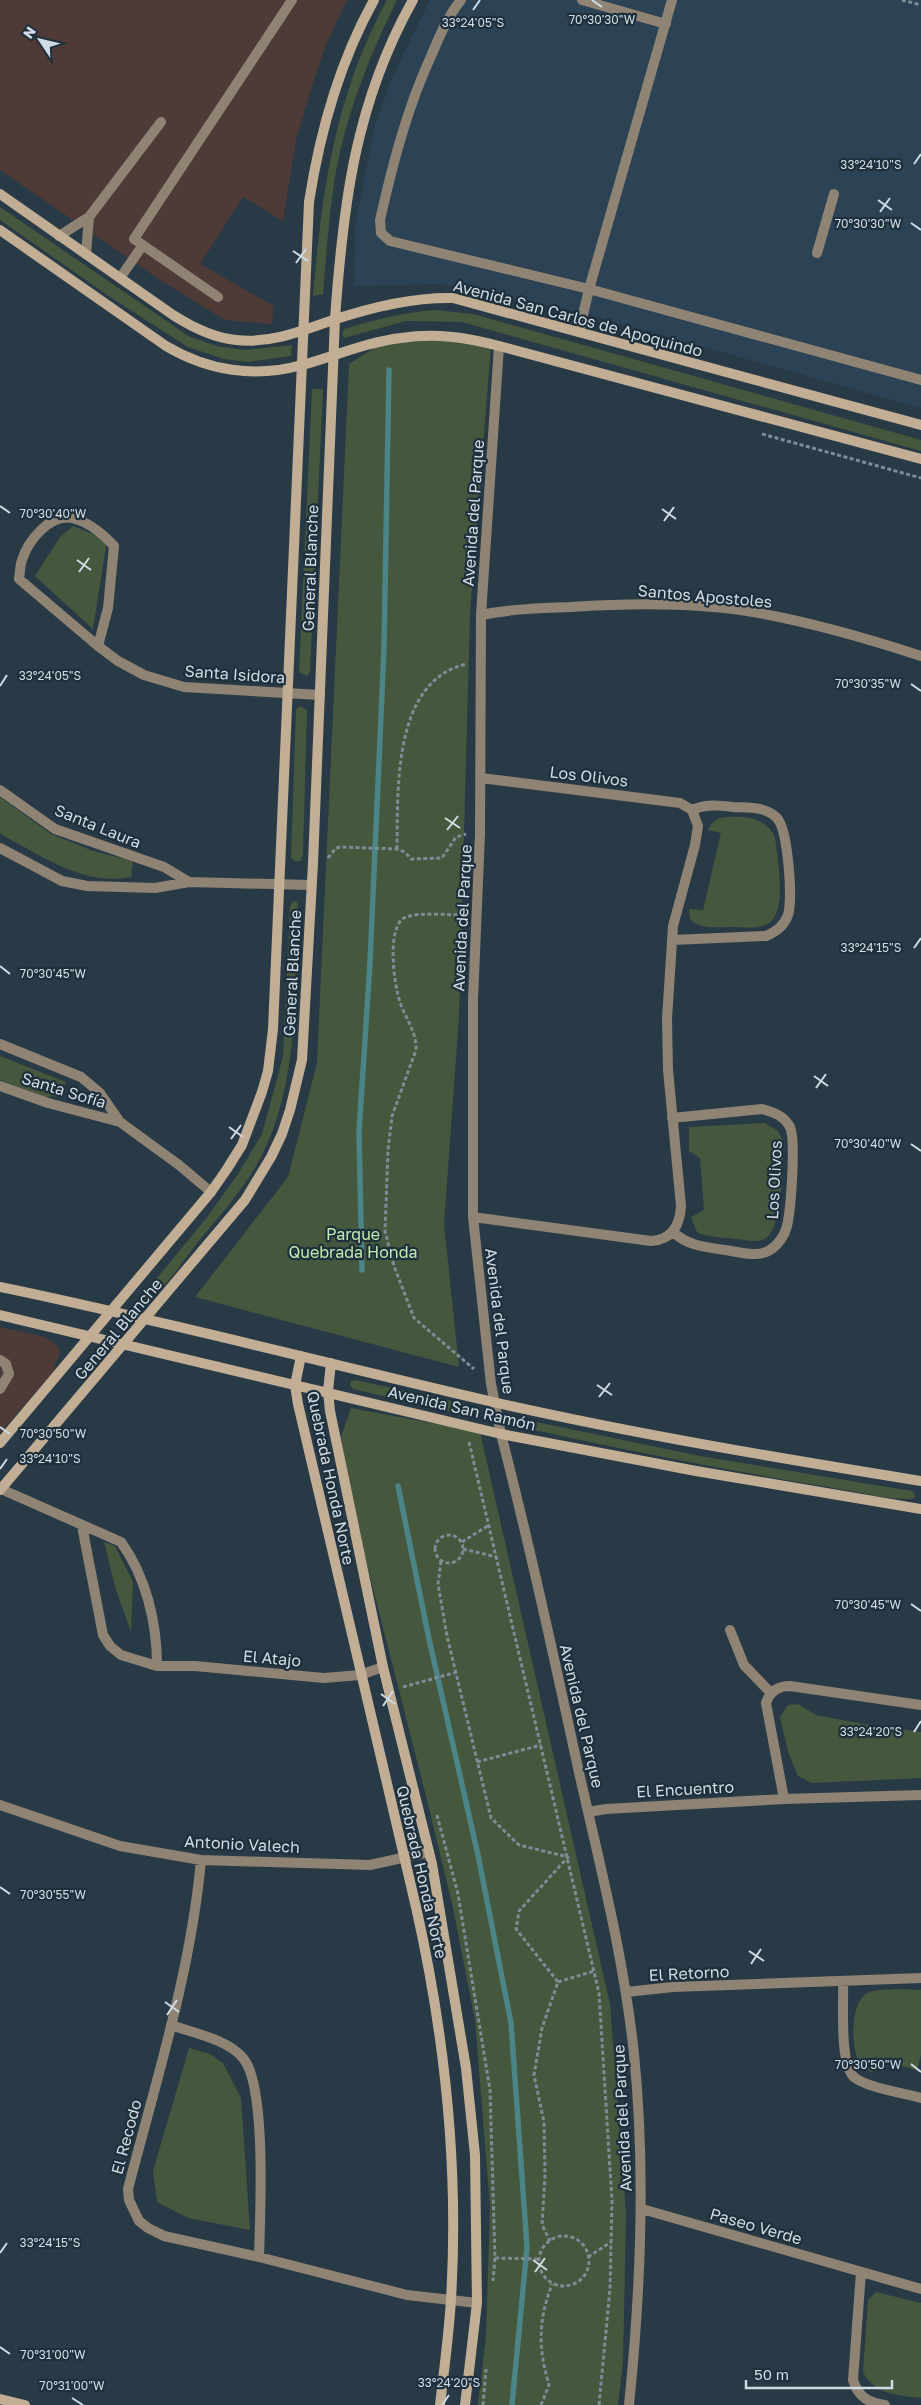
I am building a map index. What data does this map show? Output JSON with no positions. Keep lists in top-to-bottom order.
{
  "streets": {
    "street": [
      "Avenida San Carlos de Apoquindo",
      "Avenida del Parque",
      "General Blanche",
      "Santos Apostoles",
      "Santa Isidora",
      "Los Olivos",
      "Santa Laura",
      "Santa Sofía",
      "Avenida San Ramón",
      "Quebrada Honda Norte",
      "El Atajo",
      "El Encuentro",
      "Antonio Valech",
      "El Retorno",
      "El Recodo",
      "Paseo Verde"
    ]
  },
  "crossings": [
    ["Avenida San Carlos de Apoquindo", "General Blanche"],
    ["Avenida del Parque", "Santos Apostoles"],
    ["Avenida del Parque", "Los Olivos"],
    ["Avenida del Parque", "Avenida San Ramón"],
    ["Avenida del Parque", "El Encuentro"],
    ["Avenida del Parque", "El Retorno"],
    ["Avenida del Parque", "Paseo Verde"],
    ["General Blanche", "Santa Isidora"],
    ["General Blanche", "Santa Laura"],
    ["General Blanche", "Santa Sofía"],
    ["General Blanche", "Avenida San Ramón"],
    ["Avenida San Ramón", "Quebrada Honda Norte"],
    ["Quebrada Honda Norte", "El Atajo"],
    ["Quebrada Honda Norte", "Antonio Valech"],
    ["Quebrada Honda Norte", "El Recodo"],
    ["Antonio Valech", "El Recodo"]
  ],
  "parks": ["Parque Quebrada Honda"],
  "scale_bar": "50 m",
  "north": "top left",
  "coordinates": [
    "70°30'30\"W",
    "33°24'05\"S",
    "33°24'10\"S",
    "70°30'40\"W",
    "70°30'35\"W",
    "33°24'15\"S",
    "70°30'45\"W",
    "70°30'50\"W",
    "33°24'20\"S",
    "70°30'55\"W",
    "70°31'00\"W"
  ]
}
